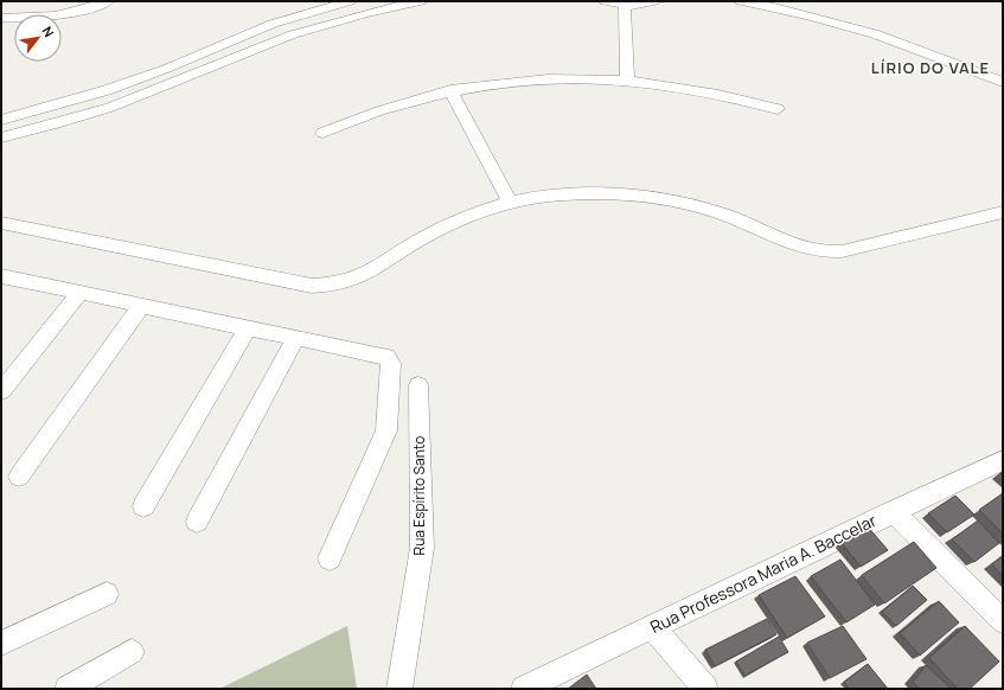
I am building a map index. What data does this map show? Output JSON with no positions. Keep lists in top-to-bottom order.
{
  "streets": {
    "street": ["Rua Espírito Santo", "Rua Professora Maria A. Baccelar"]
  },
  "districts": ["LÍRIO DO VALE"],
  "north": "top right"
}
